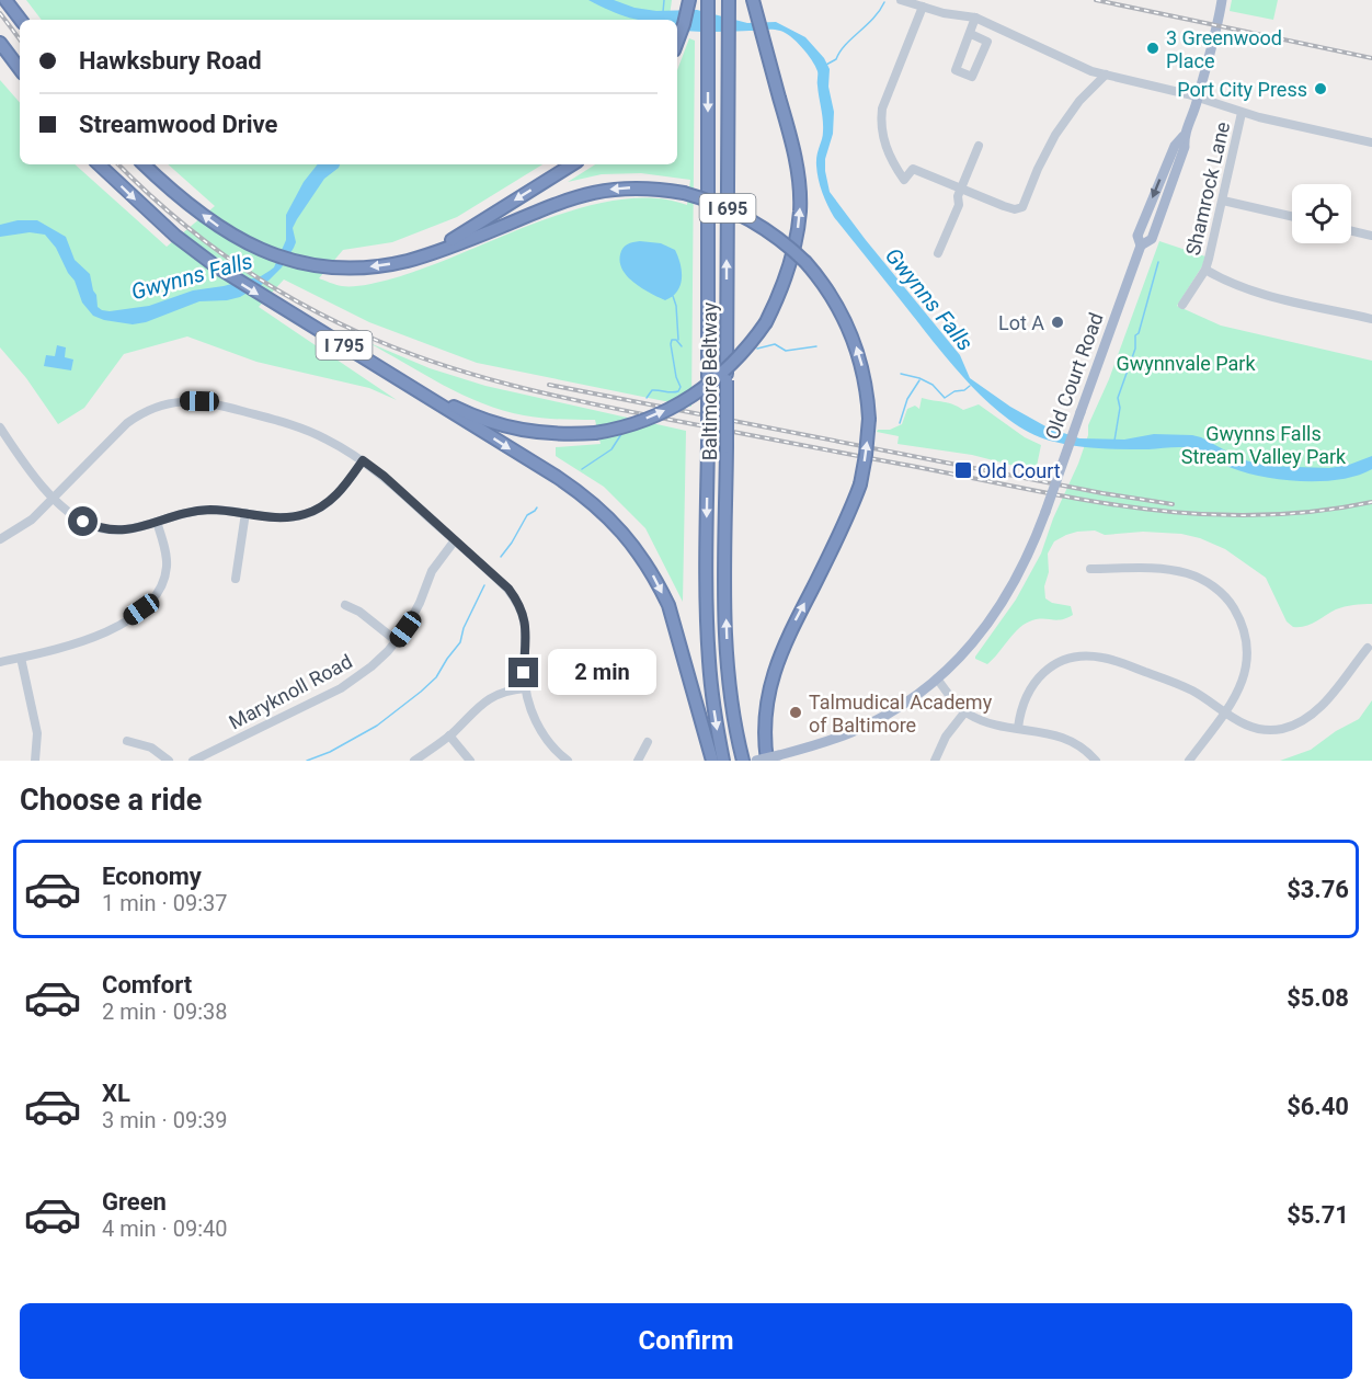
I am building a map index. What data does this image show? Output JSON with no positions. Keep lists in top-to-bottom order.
{
  "streets": {
    "highway": ["I 695", "I 795", "Baltimore Beltway"],
    "main road": ["Old Court Road"],
    "street": ["Shamrock Lane", "Maryknoll Road"]
  },
  "water": ["Gwynns Falls"],
  "parks": ["Gwynnvale Park", "Gwynns Falls Stream Valley Park"],
  "places": {
    "other": [
      "3 Greenwood Place",
      "Port City Press",
      "Lot A",
      "Talmudical Academy of Baltimore"
    ],
    "transit": ["Old Court"]
  },
  "page": {
    "banner": ["Hawksbury Road", "Streamwood Drive"],
    "bubble": "2 min",
    "heading": "Choose a ride",
    "list": [
      {
        "name": "Economy",
        "note": "1 min · 09:37",
        "value": "$3.76"
      },
      {
        "name": "Comfort",
        "note": "2 min · 09:38",
        "value": "$5.08"
      },
      {
        "name": "XL",
        "note": "3 min · 09:39",
        "value": "$6.40"
      },
      {
        "name": "Green",
        "note": "4 min · 09:40",
        "value": "$5.71"
      }
    ],
    "buttons": "Confirm"
  }
}
